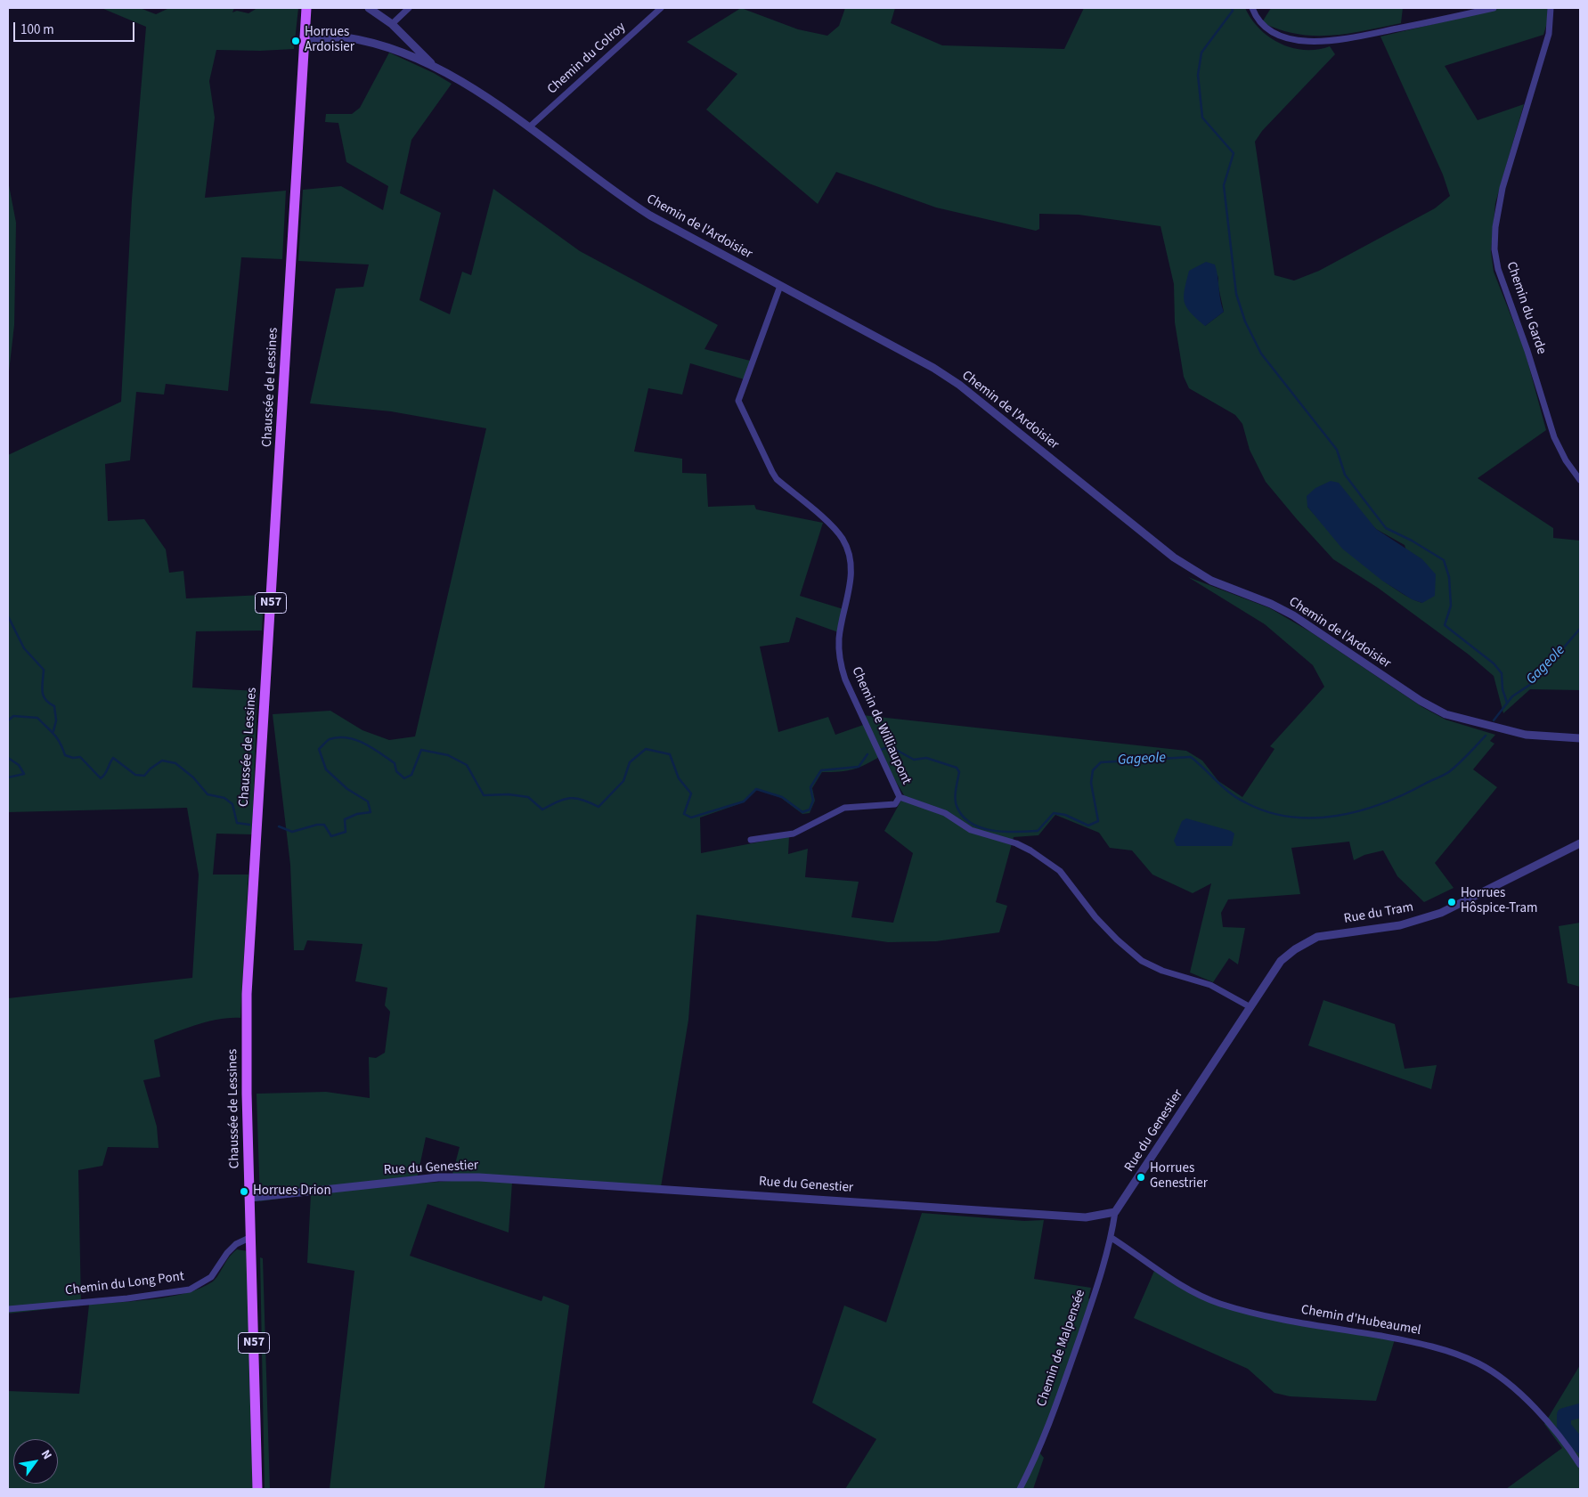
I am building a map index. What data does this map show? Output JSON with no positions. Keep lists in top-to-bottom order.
{
  "streets": {
    "main road": ["Chaussée de Lessines", "N57"],
    "street": [
      "Chemin du Colroy",
      "Chemin de l'Ardoisier",
      "Chemin du Garde",
      "Chemin de Williaupont",
      "Rue du Tram",
      "Rue du Genestier",
      "Chemin du Long Pont",
      "Chemin d'Hubeaumel",
      "Chemin de Malpensée"
    ]
  },
  "crossings": [
    ["Chemin du Colroy", "Chemin de l'Ardoisier"],
    ["Chemin de l'Ardoisier", "Chaussée de Lessines"],
    ["Chemin de l'Ardoisier", "Chemin de Williaupont"],
    ["Chaussée de Lessines", "Rue du Genestier"],
    ["Chaussée de Lessines", "Chemin du Long Pont"],
    ["Chemin de Williaupont", "Rue du Tram"],
    ["Chemin de Williaupont", "Rue du Genestier"],
    ["Rue du Tram", "Rue du Genestier"],
    ["Rue du Genestier", "Chemin de Malpensée"],
    ["Chemin d'Hubeaumel", "Chemin de Malpensée"]
  ],
  "water": ["Gageole"],
  "places": [
    "Horrues Ardoisier",
    "Horrues Hôspice-Tram",
    "Horrues Genestrier",
    "Horrues Drion"
  ],
  "scale_bar": "100 m",
  "north": "top right"
}
